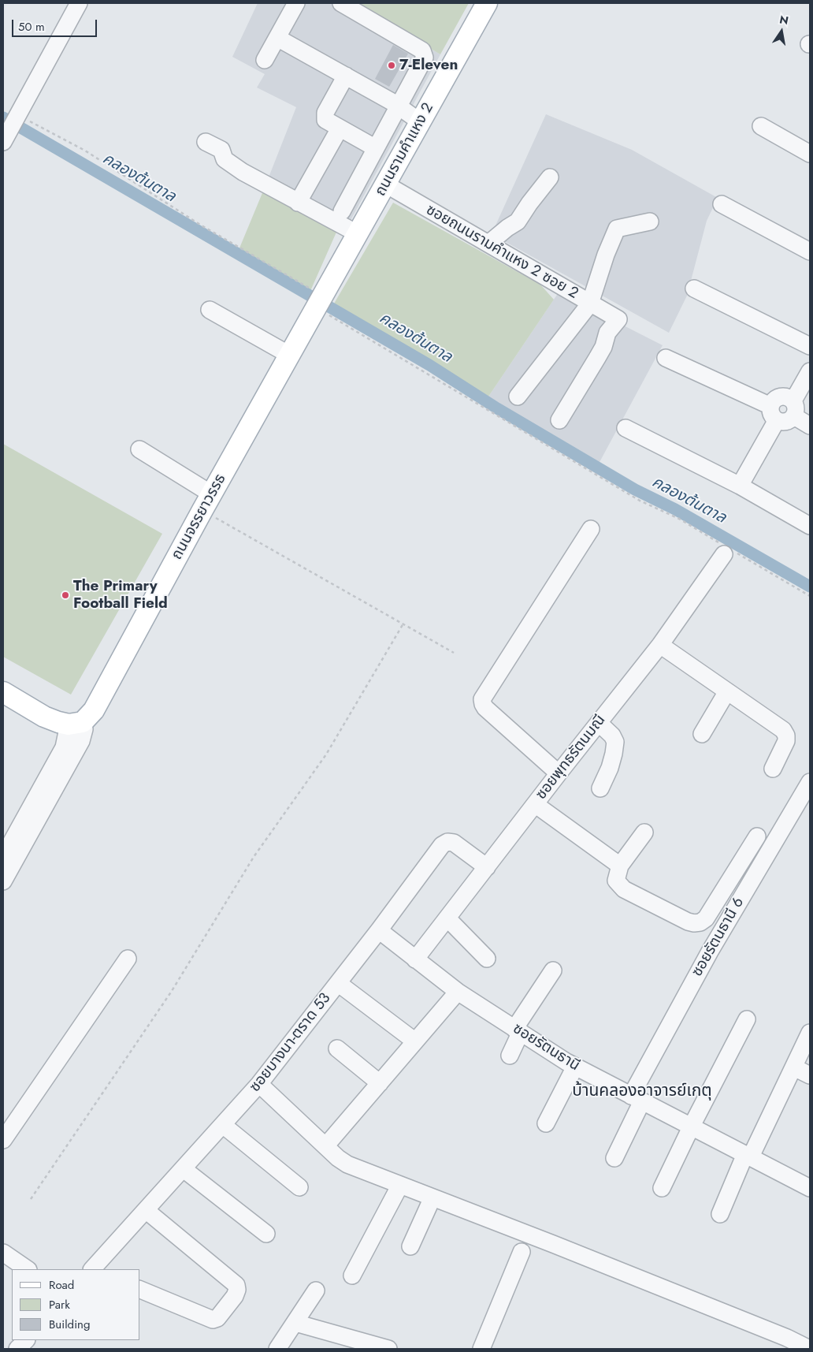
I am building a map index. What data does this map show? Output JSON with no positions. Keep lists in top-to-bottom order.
{
  "streets": {
    "main road": ["ถนนรามคำแหง 2", "ถนนจรรยาวรรธ"],
    "street": [
      "ซอยถนนรามคำแหง 2 ซอย 2",
      "ซอยพุทธรัตนมณี",
      "ซอยรัตนธานี 6",
      "ซอยบางนา-ตราด 53",
      "ซอยรัตนธานี"
    ]
  },
  "crossings": [
    ["ถนนรามคำแหง 2", "ซอยถนนรามคำแหง 2 ซอย 2"],
    ["ถนนรามคำแหง 2", "ถนนจรรยาวรรธ"],
    ["ซอยพุทธรัตนมณี", "ซอยบางนา-ตราด 53"],
    ["ซอยพุทธรัตนมณี", "ซอยรัตนธานี"],
    ["ซอยรัตนธานี 6", "ซอยรัตนธานี"],
    ["ซอยบางนา-ตราด 53", "ซอยรัตนธานี"]
  ],
  "districts": ["บ้านคลองอาจารย์เกตุ"],
  "water": ["คลองต้นตาล"],
  "places": ["7-Eleven", "The Primary Football Field"],
  "legend": ["Road", "Park", "Building"],
  "scale_bar": "50 m",
  "north": "top"
}
